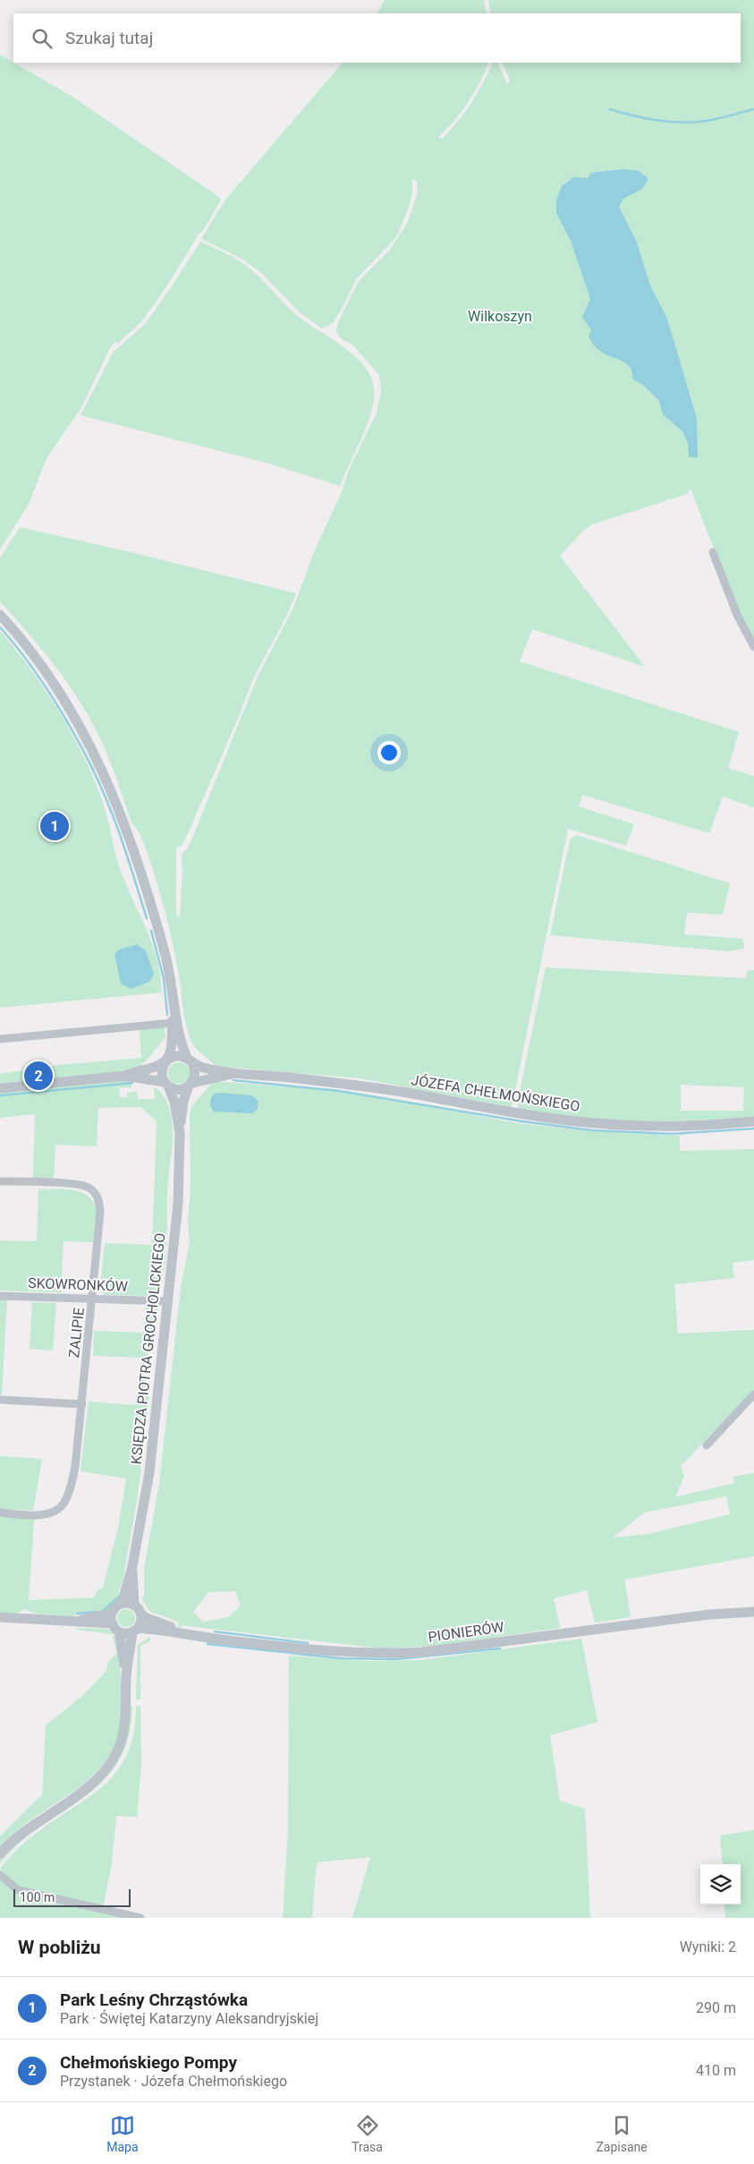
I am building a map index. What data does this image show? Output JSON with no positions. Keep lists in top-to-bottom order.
{
  "streets": {
    "street": [
      "JÓZEFA CHEŁMOŃSKIEGO",
      "SKOWRONKÓW",
      "ZALIPIE",
      "KSIĘDZA PIOTRA GROCHOLICKIEGO",
      "PIONIERÓW"
    ]
  },
  "crossings": [
    ["JÓZEFA CHEŁMOŃSKIEGO", "KSIĘDZA PIOTRA GROCHOLICKIEGO"],
    ["SKOWRONKÓW", "ZALIPIE"],
    ["SKOWRONKÓW", "KSIĘDZA PIOTRA GROCHOLICKIEGO"]
  ],
  "parks": ["Wilkoszyn"],
  "scale_bar": "100 m",
  "page": {
    "search": "Szukaj tutaj",
    "pins": ["1", "2"],
    "scale": "100 m",
    "heading": ["W pobliżu", "Wyniki: 2"],
    "list": [
      {
        "mark": "1",
        "name": "Park Leśny Chrząstówka",
        "note": "Park · Świętej Katarzyny Aleksandryjskiej",
        "value": "290 m"
      },
      {
        "mark": "2",
        "name": "Chełmońskiego Pompy",
        "note": "Przystanek · Józefa Chełmońskiego",
        "value": "410 m"
      }
    ],
    "nav": ["Mapa", "Trasa", "Zapisane"]
  }
}
